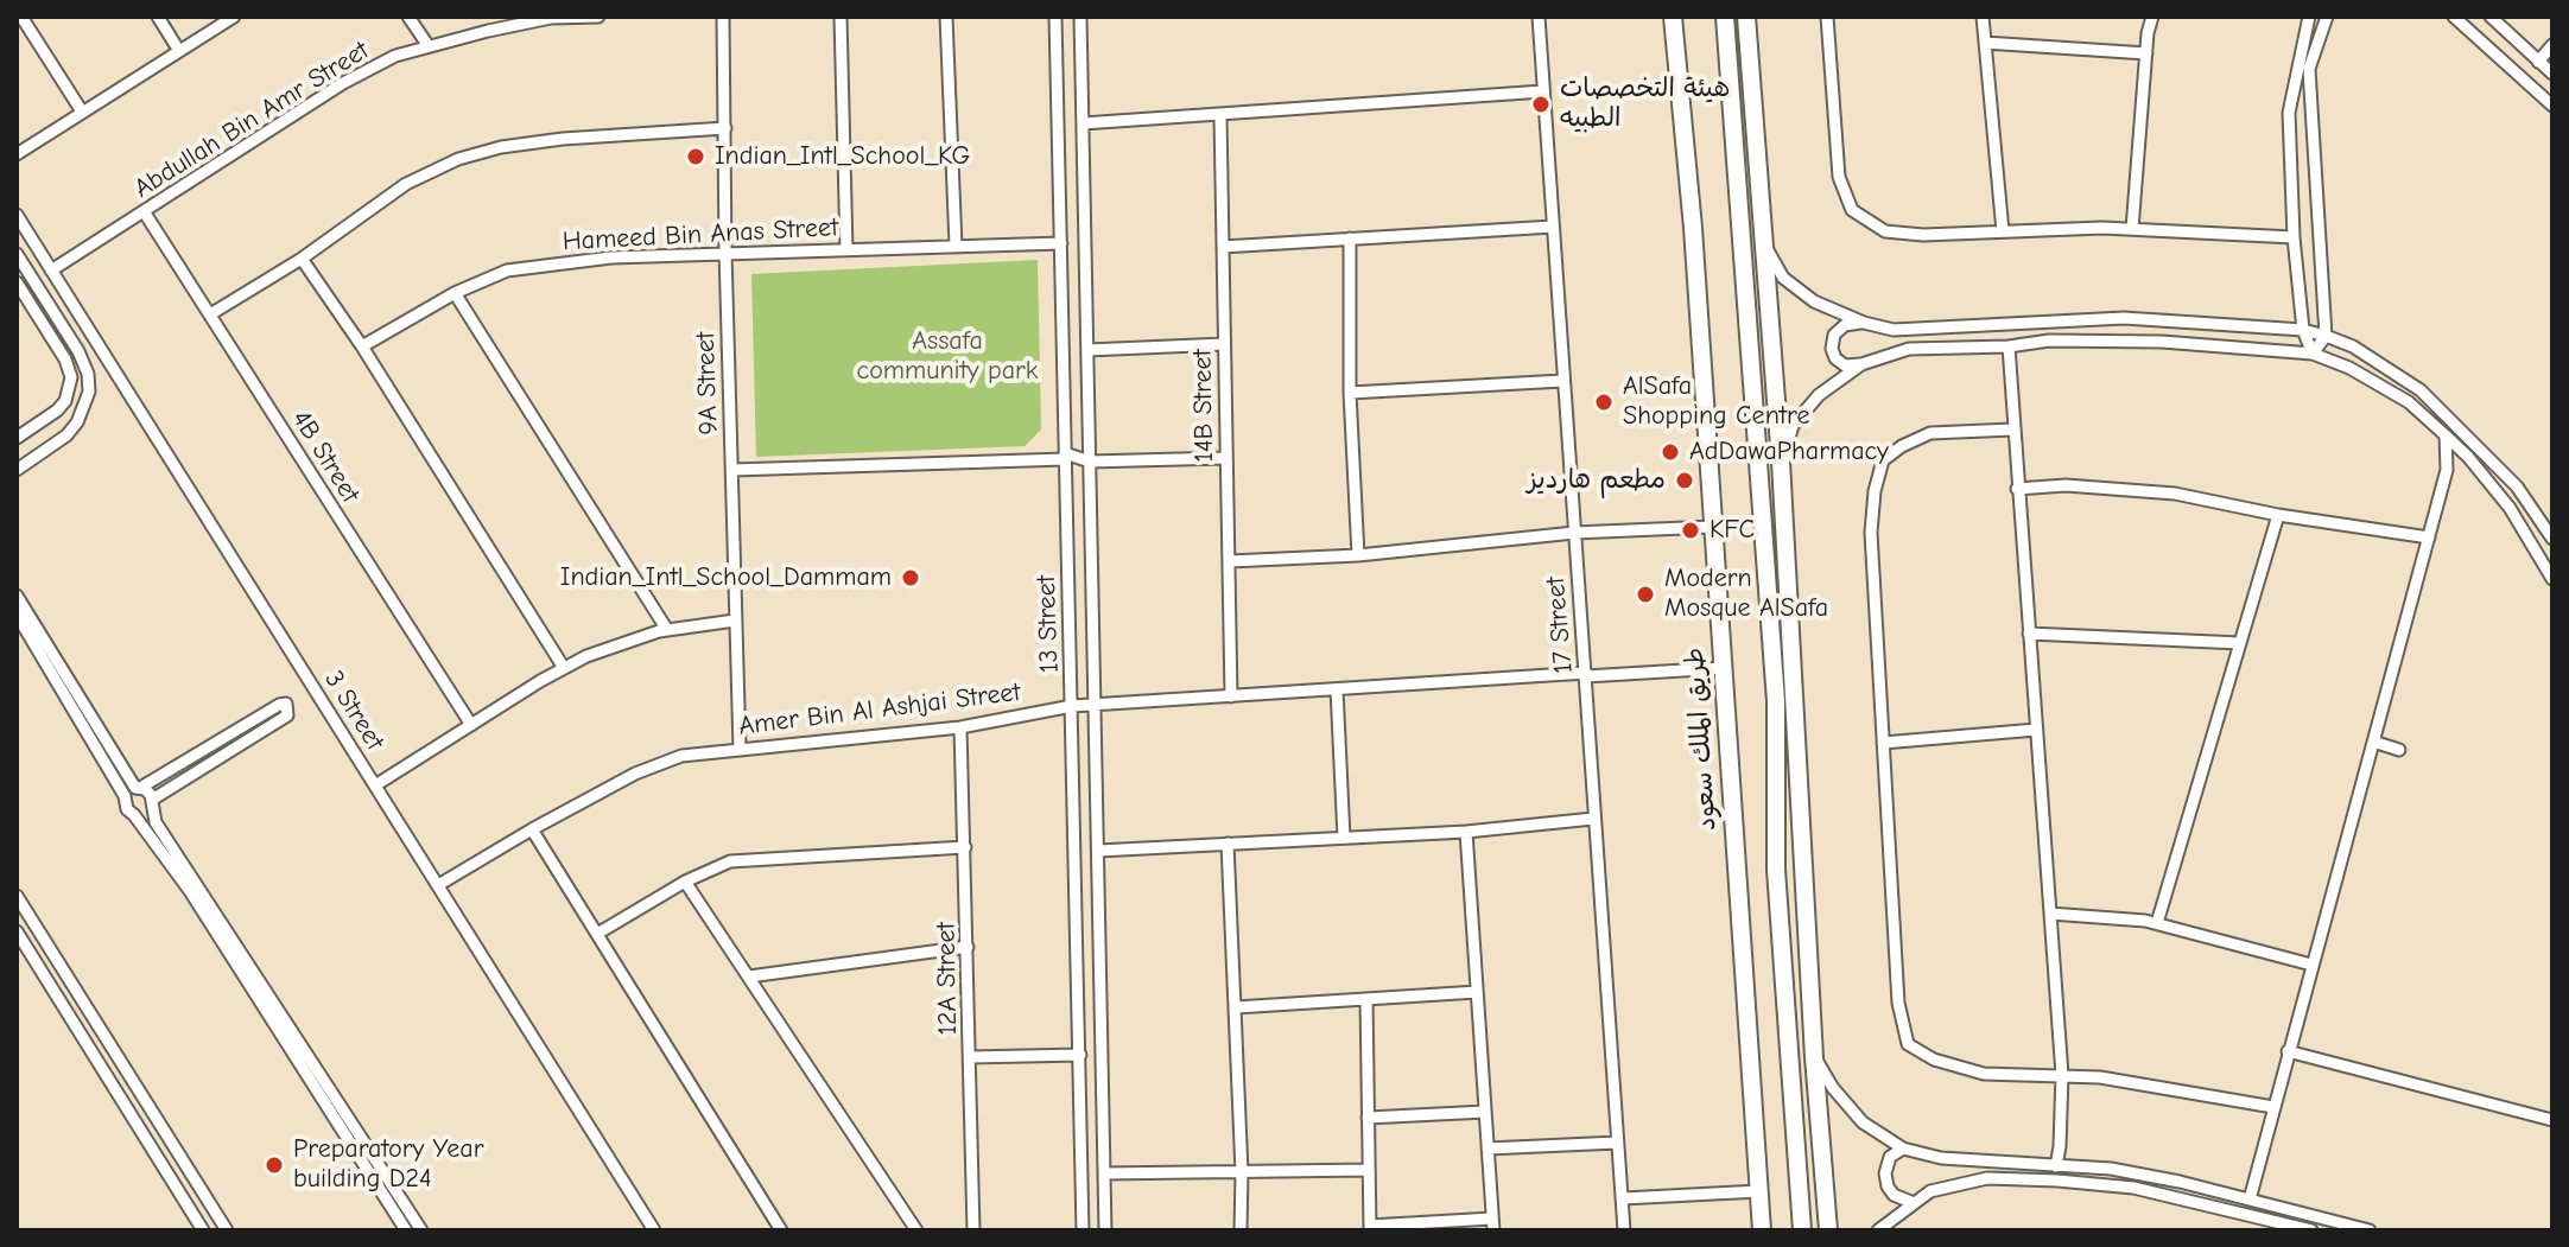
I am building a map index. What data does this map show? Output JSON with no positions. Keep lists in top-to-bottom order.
{
  "streets": {
    "main road": ["طريق الملك سعود"],
    "street": [
      "Abdullah Bin Amr Street",
      "Hameed Bin Anas Street",
      "9A Street",
      "14B Street",
      "4B Street",
      "13 Street",
      "17 Street",
      "Amer Bin Al Ashjai Street",
      "3 Street",
      "12A Street"
    ]
  },
  "crossings": [
    ["Abdullah Bin Amr Street", "4B Street"],
    ["Abdullah Bin Amr Street", "3 Street"],
    ["Hameed Bin Anas Street", "9A Street"],
    ["Hameed Bin Anas Street", "13 Street"],
    ["9A Street", "Amer Bin Al Ashjai Street"],
    ["14B Street", "Amer Bin Al Ashjai Street"],
    ["13 Street", "Amer Bin Al Ashjai Street"],
    ["17 Street", "Amer Bin Al Ashjai Street"],
    ["Amer Bin Al Ashjai Street", "3 Street"],
    ["Amer Bin Al Ashjai Street", "طريق الملك سعود"],
    ["Amer Bin Al Ashjai Street", "12A Street"]
  ],
  "parks": ["Assafa community park"],
  "places": [
    "هيئة التخصصات الطبيه",
    "Indian_Intl_School_KG",
    "AlSafa Shopping Centre",
    "AdDawaPharmacy",
    "مطعم هارديز",
    "KFC",
    "Indian_Intl_School_Dammam",
    "Modern Mosque AlSafa",
    "Preparatory Year building D24"
  ]
}
